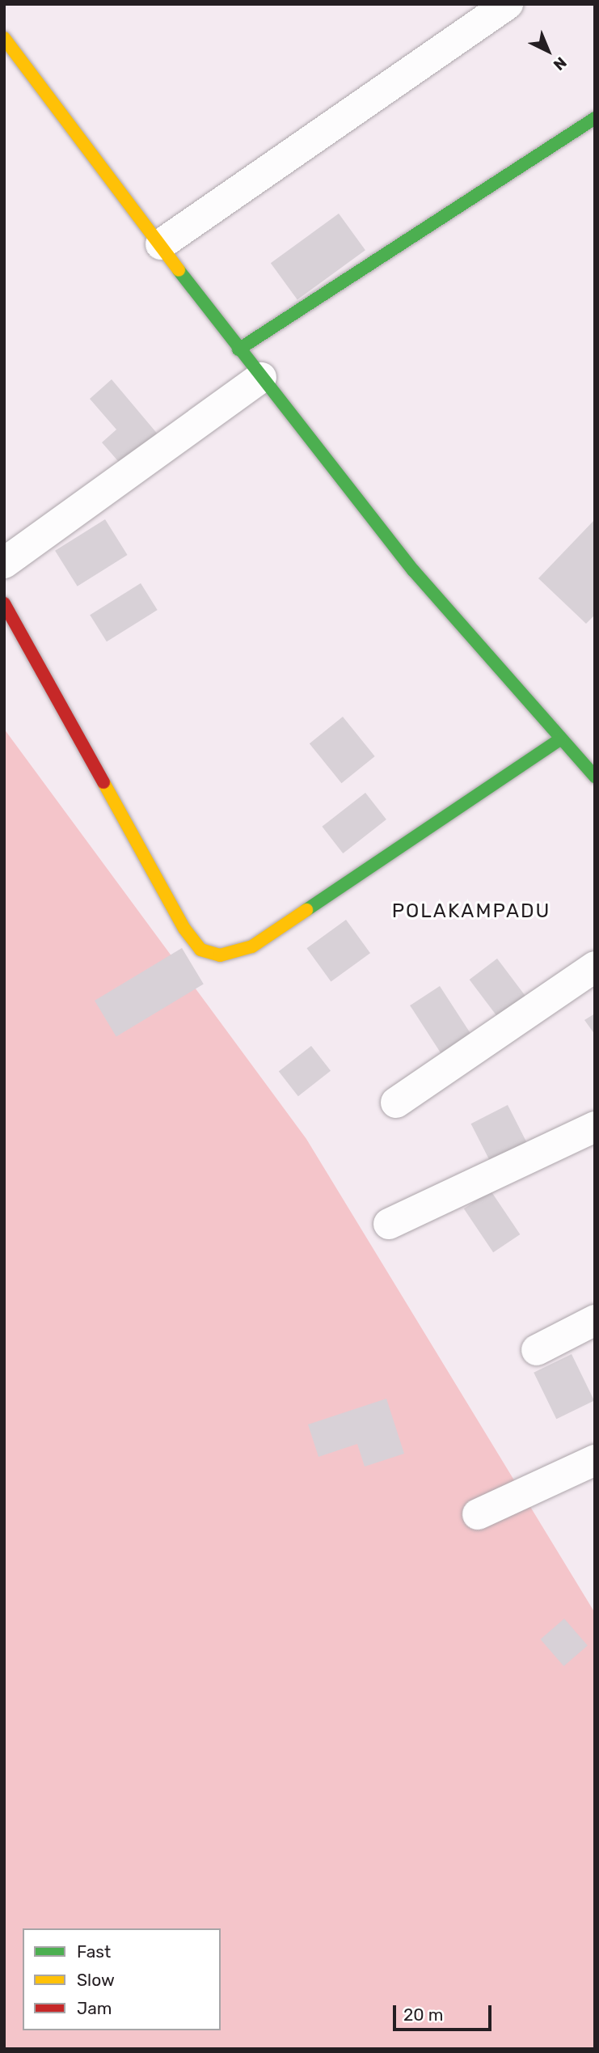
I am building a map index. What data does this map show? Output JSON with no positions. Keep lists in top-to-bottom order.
{
  "districts": ["POLAKAMPADU"],
  "legend": ["Fast", "Slow", "Jam"],
  "scale_bar": "20 m",
  "north": "bottom right"
}
